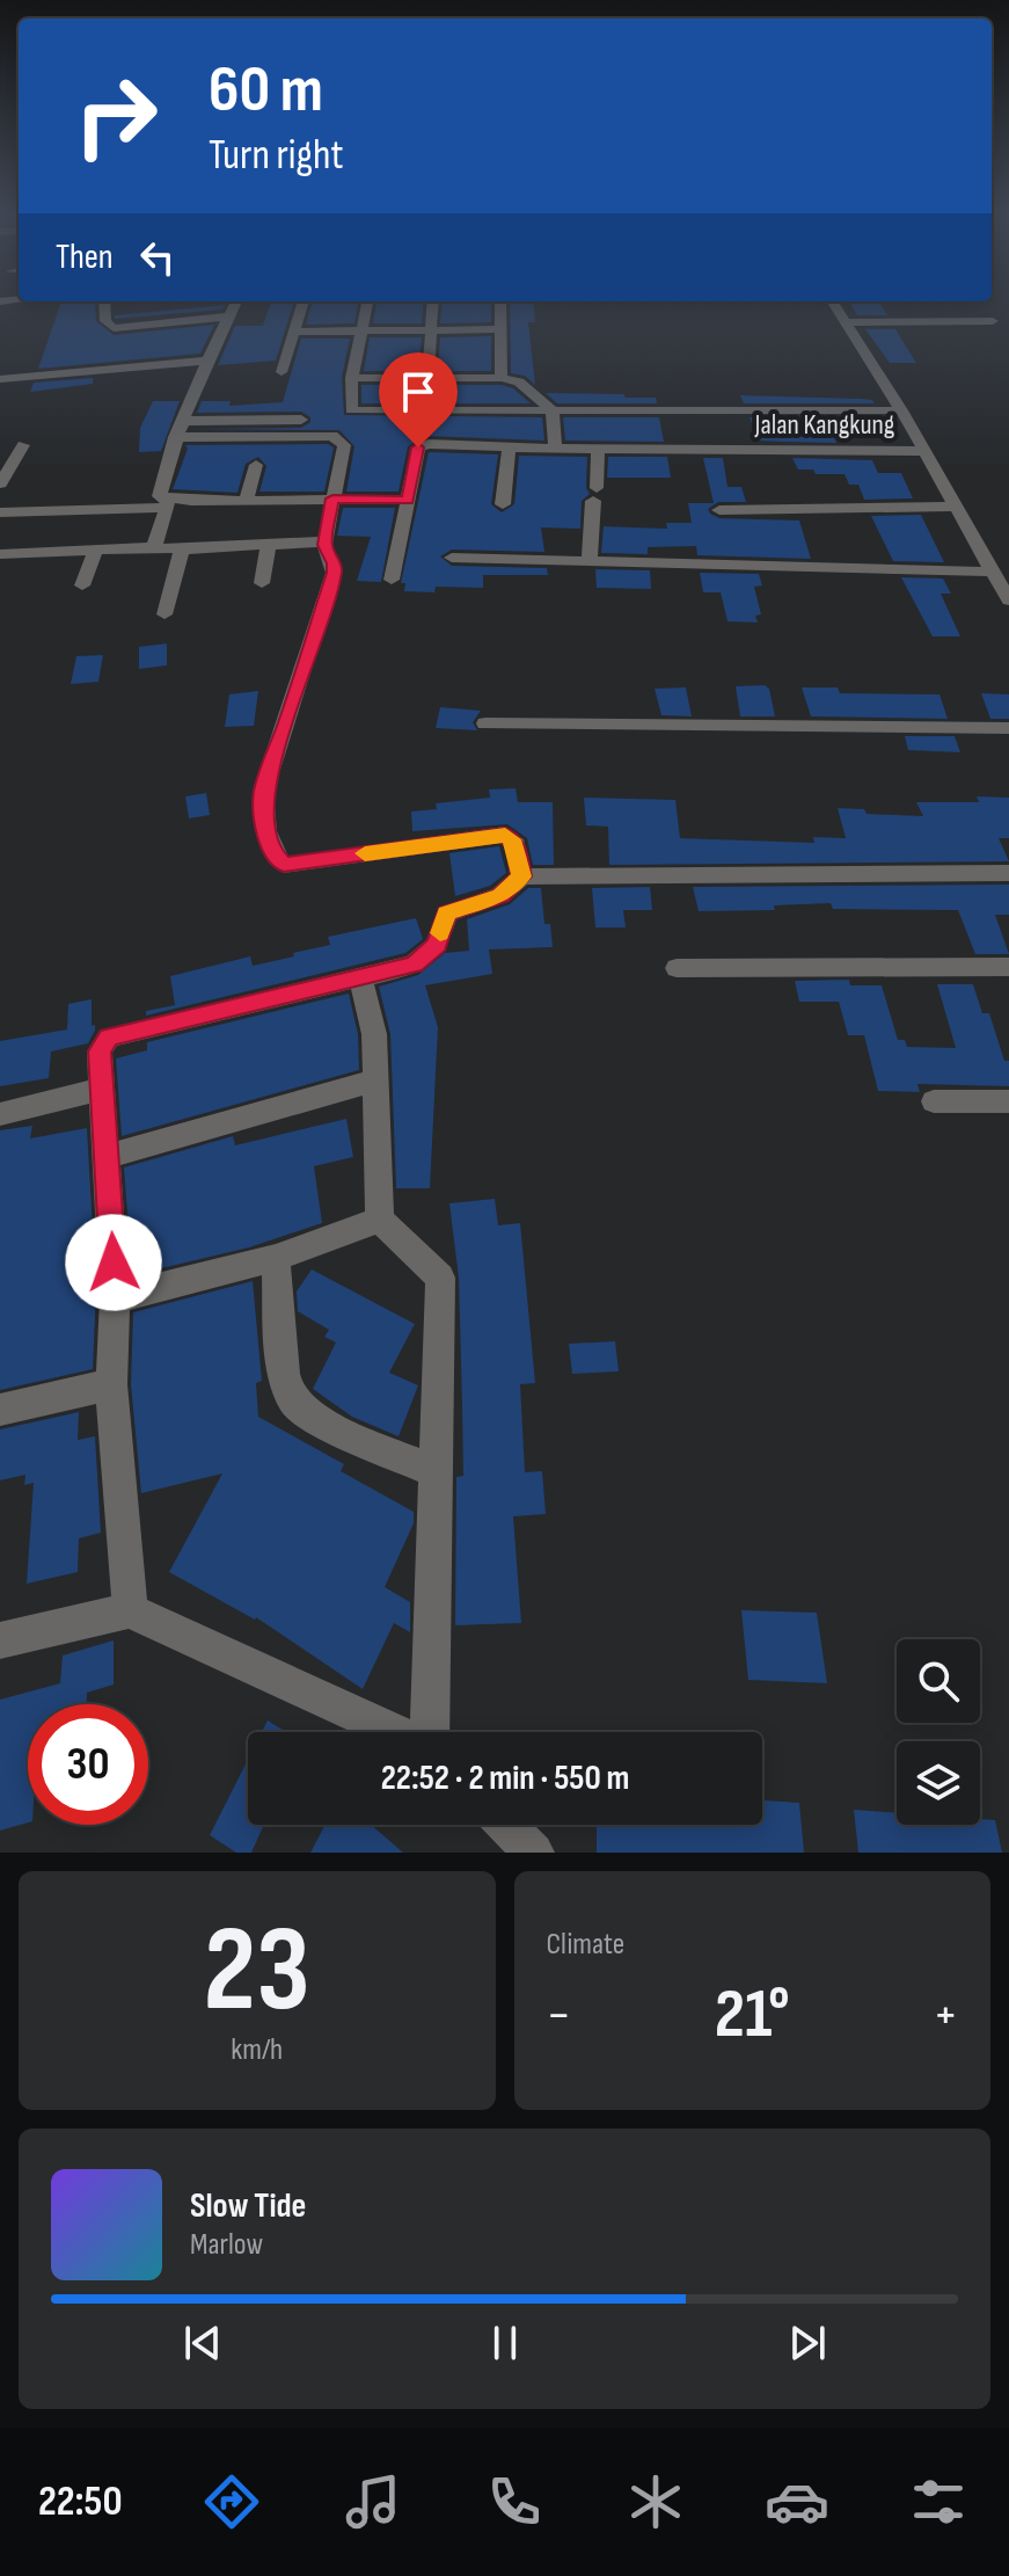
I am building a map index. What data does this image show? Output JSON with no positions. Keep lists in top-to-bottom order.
{
  "streets": {
    "street": ["Jalan Kangkung"]
  },
  "page": {
    "turn": ["60 m", "Turn right"],
    "then": "Then",
    "limit": "30",
    "trip": "22:52 · 2 min · 550 m",
    "tile": [
      ["23", "km/h"],
      "Climate"
    ],
    "heat": ["−", "21°", "+"],
    "song": ["Slow Tide", "Marlow"],
    "tabs": "22:50"
  }
}
